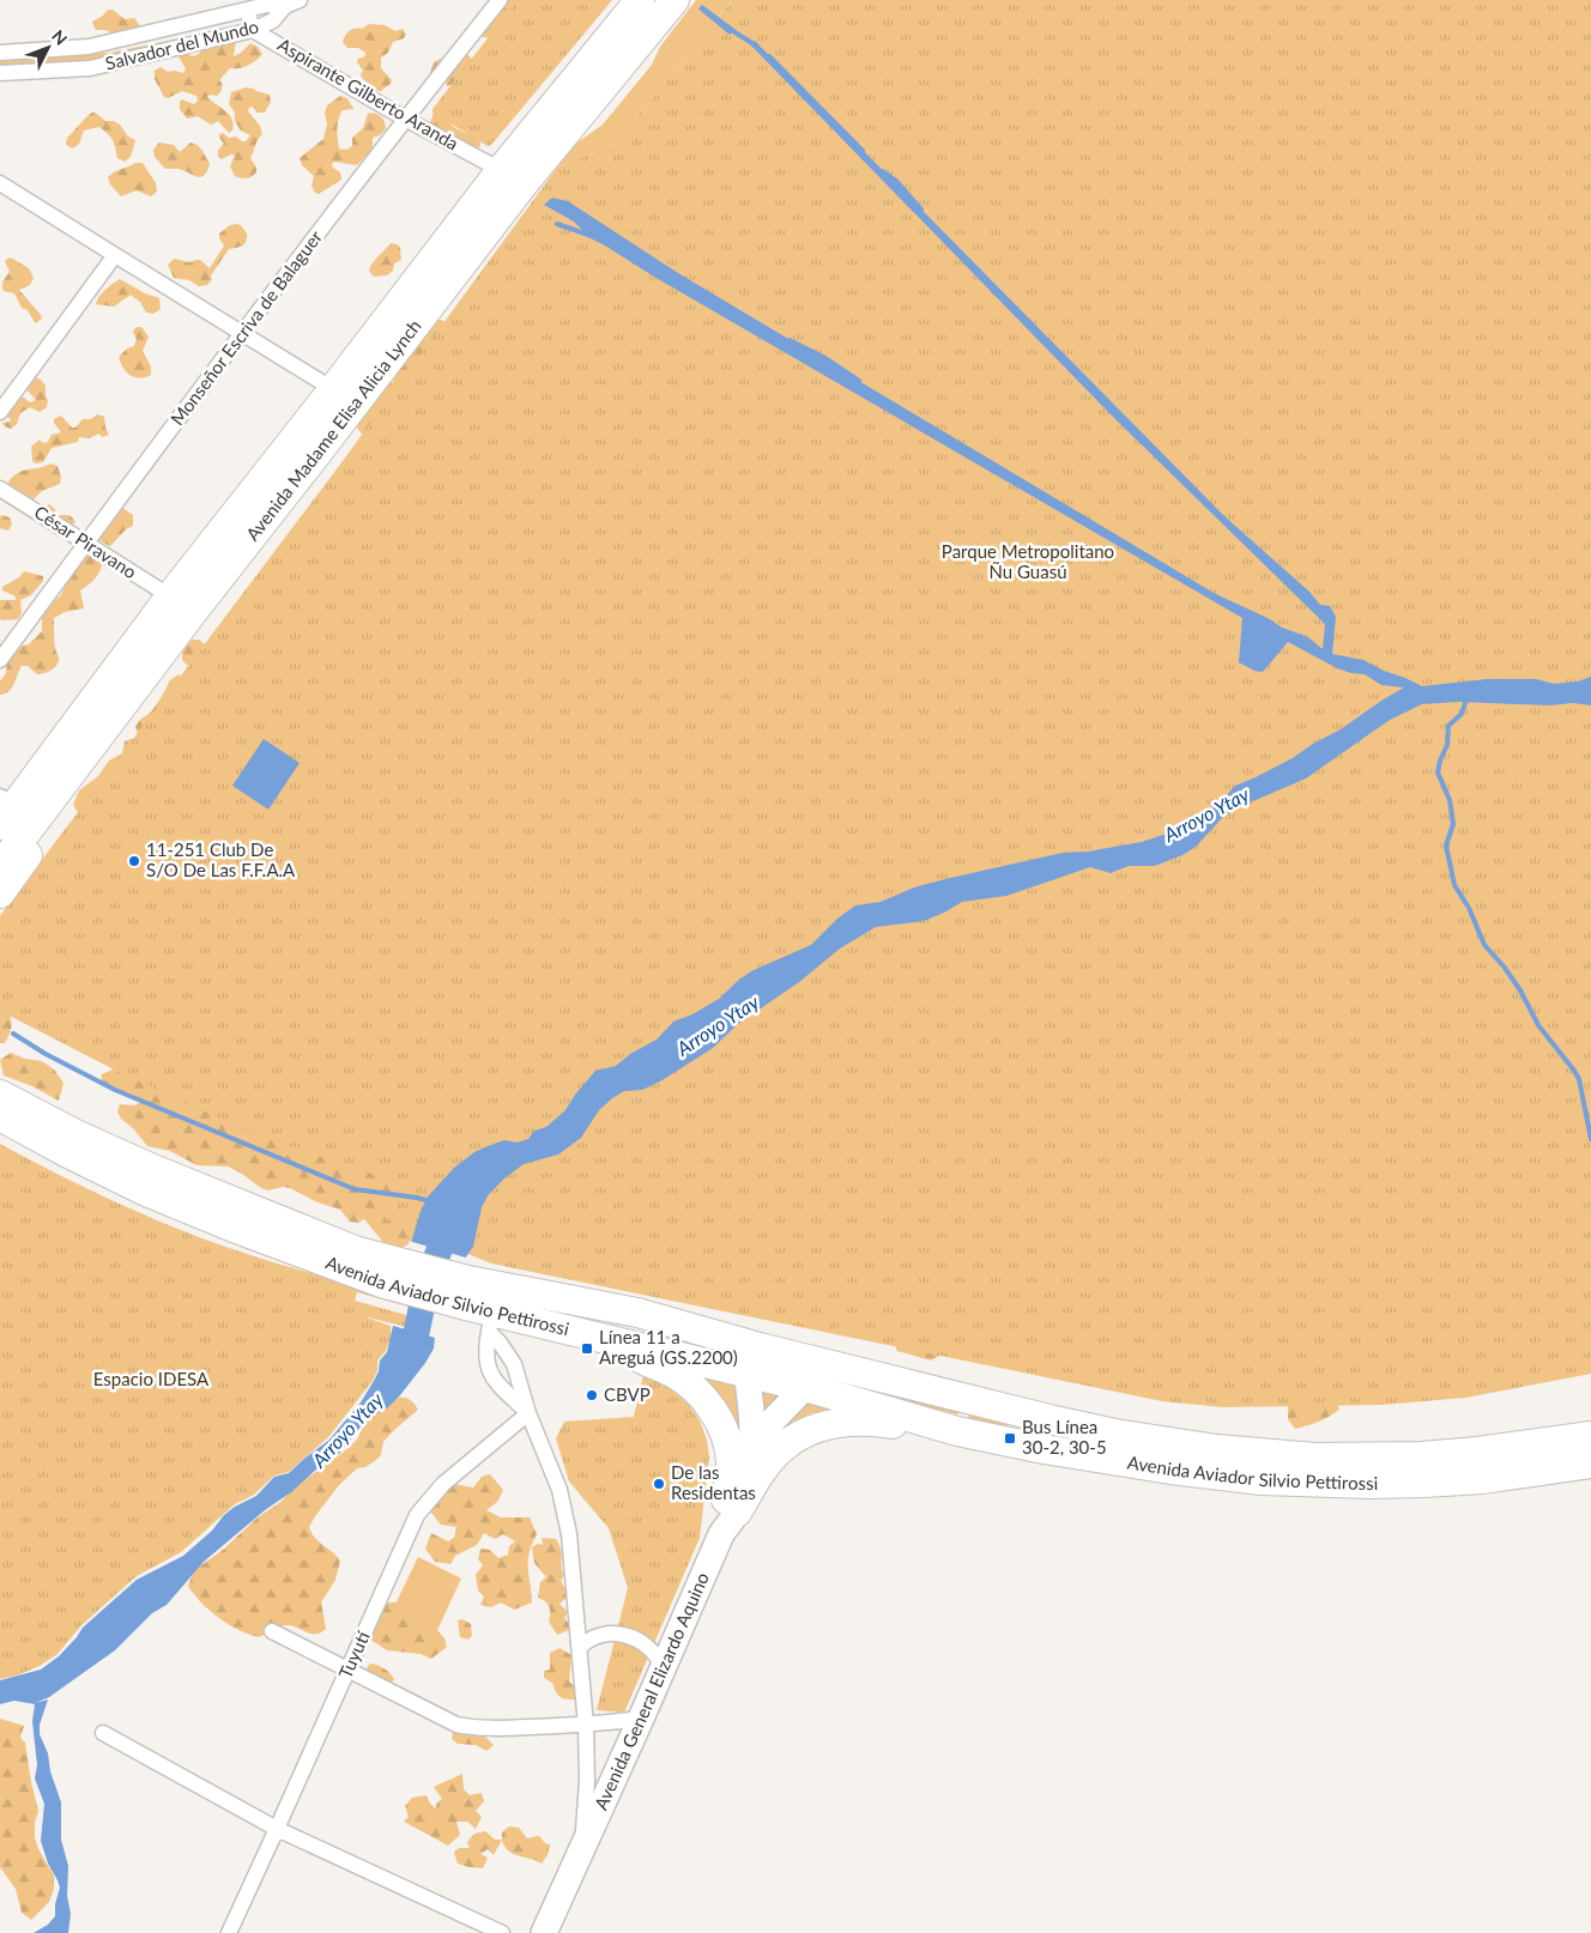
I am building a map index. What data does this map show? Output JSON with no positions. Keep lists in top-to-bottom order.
{
  "streets": {
    "highway": ["Avenida Madame Elisa Alicia Lynch", "Avenida Aviador Silvio Pettirossi"],
    "main road": ["Avenida General Elizardo Aquino"],
    "street": [
      "Salvador del Mundo",
      "Aspirante Gilberto Aranda",
      "Monseñor Escriva de Balaguer",
      "César Piravano",
      "Tuyutí"
    ]
  },
  "crossings": [
    ["Salvador del Mundo", "Aspirante Gilberto Aranda"],
    ["Aspirante Gilberto Aranda", "Monseñor Escriva de Balaguer"],
    ["Aspirante Gilberto Aranda", "Avenida Madame Elisa Alicia Lynch"],
    ["Monseñor Escriva de Balaguer", "César Piravano"],
    ["Avenida Madame Elisa Alicia Lynch", "César Piravano"],
    ["Avenida Aviador Silvio Pettirossi", "Avenida General Elizardo Aquino"]
  ],
  "water": ["Arroyo Ytay"],
  "parks": ["Parque Metropolitano Ñu Guasú", "Espacio IDESA"],
  "places": {
    "other": ["11-251 Club De S/O De Las F.F.A.A", "CBVP", "De las Residentas"],
    "transit": ["Línea 11 a Areguá (GS.2200)", "Bus Línea 30-2, 30-5"]
  },
  "north": "top right"
}
